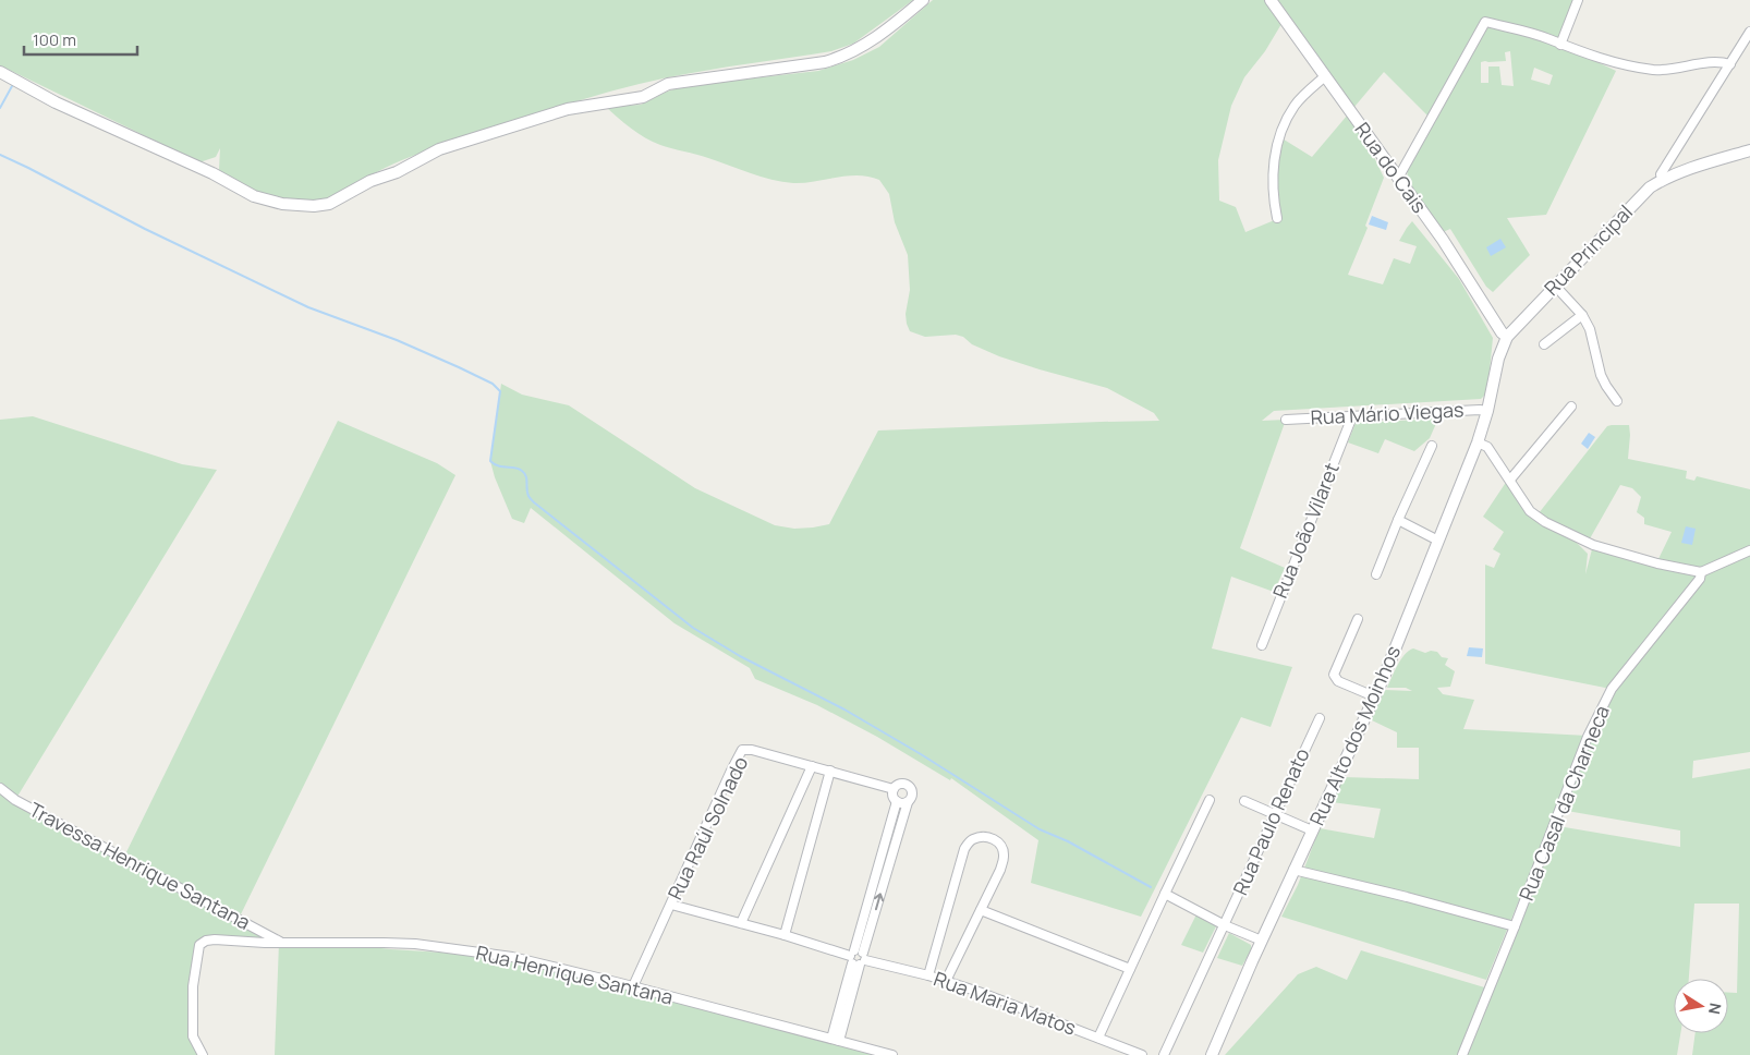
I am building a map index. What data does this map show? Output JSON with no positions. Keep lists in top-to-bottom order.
{
  "streets": {
    "street": [
      "Rua do Cais",
      "Rua Principal",
      "Rua Mário Viegas",
      "Rua João Vilaret",
      "Rua Alto dos Moinhos",
      "Rua Casal da Charneca",
      "Rua Paulo Renato",
      "Rua Raúl Solnado",
      "Travessa Henrique Santana",
      "Rua Henrique Santana",
      "Rua Maria Matos"
    ]
  },
  "crossings": [
    ["Rua do Cais", "Rua Principal"],
    ["Rua Principal", "Rua Mário Viegas"],
    ["Rua Principal", "Rua Alto dos Moinhos"],
    ["Rua Mário Viegas", "Rua João Vilaret"],
    ["Rua Mário Viegas", "Rua Alto dos Moinhos"],
    ["Rua Raúl Solnado", "Rua Henrique Santana"],
    ["Rua Raúl Solnado", "Rua Maria Matos"],
    ["Travessa Henrique Santana", "Rua Henrique Santana"]
  ],
  "scale_bar": "100 m",
  "north": "right"
}
